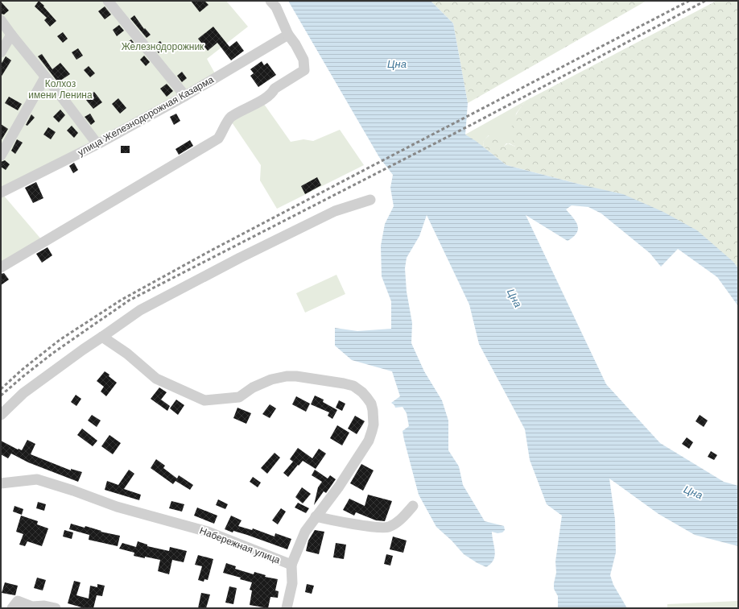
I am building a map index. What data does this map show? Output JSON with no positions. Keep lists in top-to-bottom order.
{
  "streets": {
    "street": ["улица Железнодорожная Казарма", "Набережная улица"]
  },
  "water": ["Цна"],
  "parks": ["Железнодорожник", "Колхоз имени Ленина"]
}
